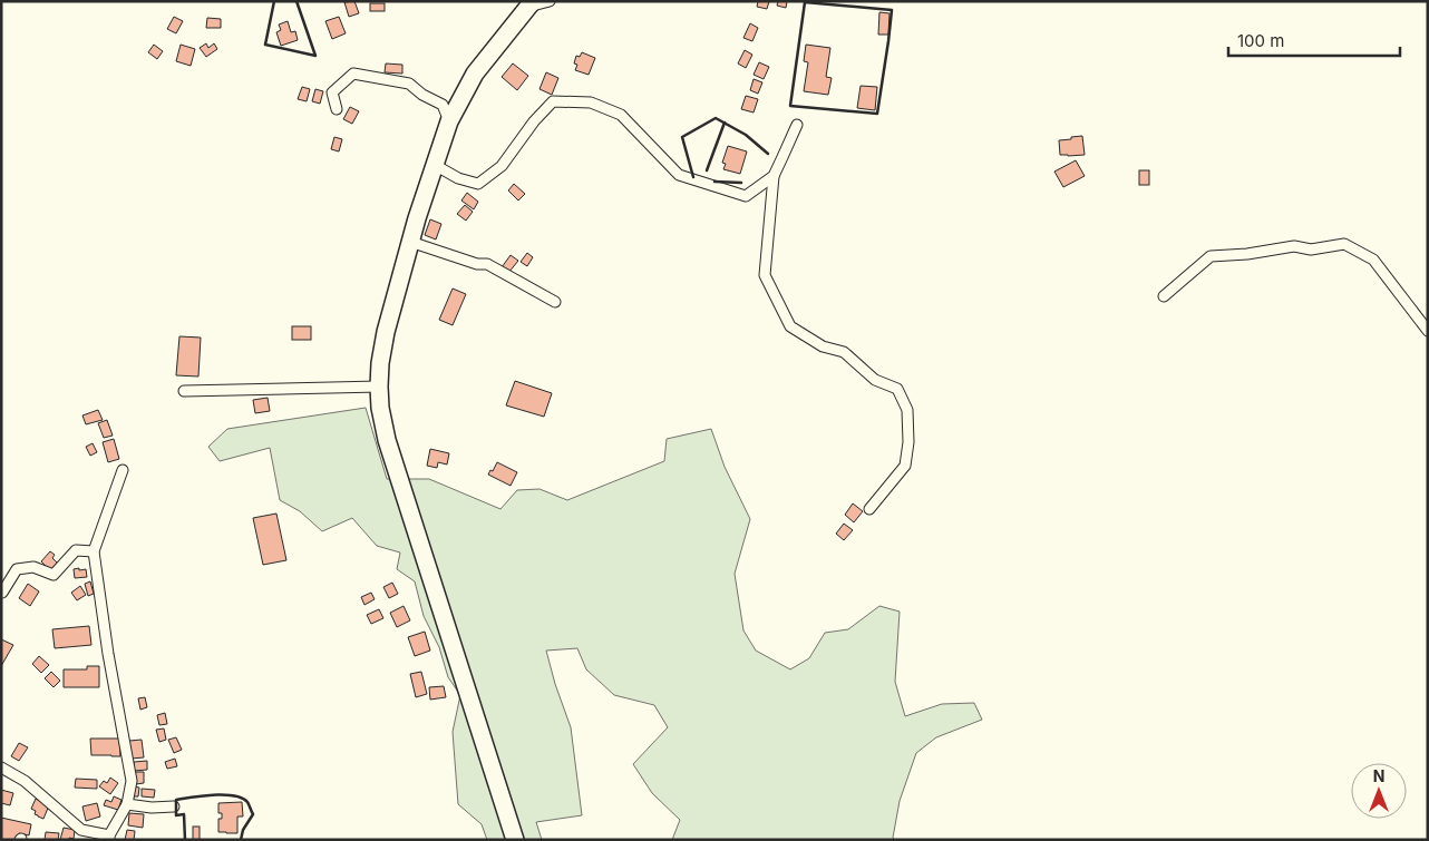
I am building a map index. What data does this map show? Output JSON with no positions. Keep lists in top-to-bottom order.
{
  "scale_bar": "100 m",
  "north": "top"
}
